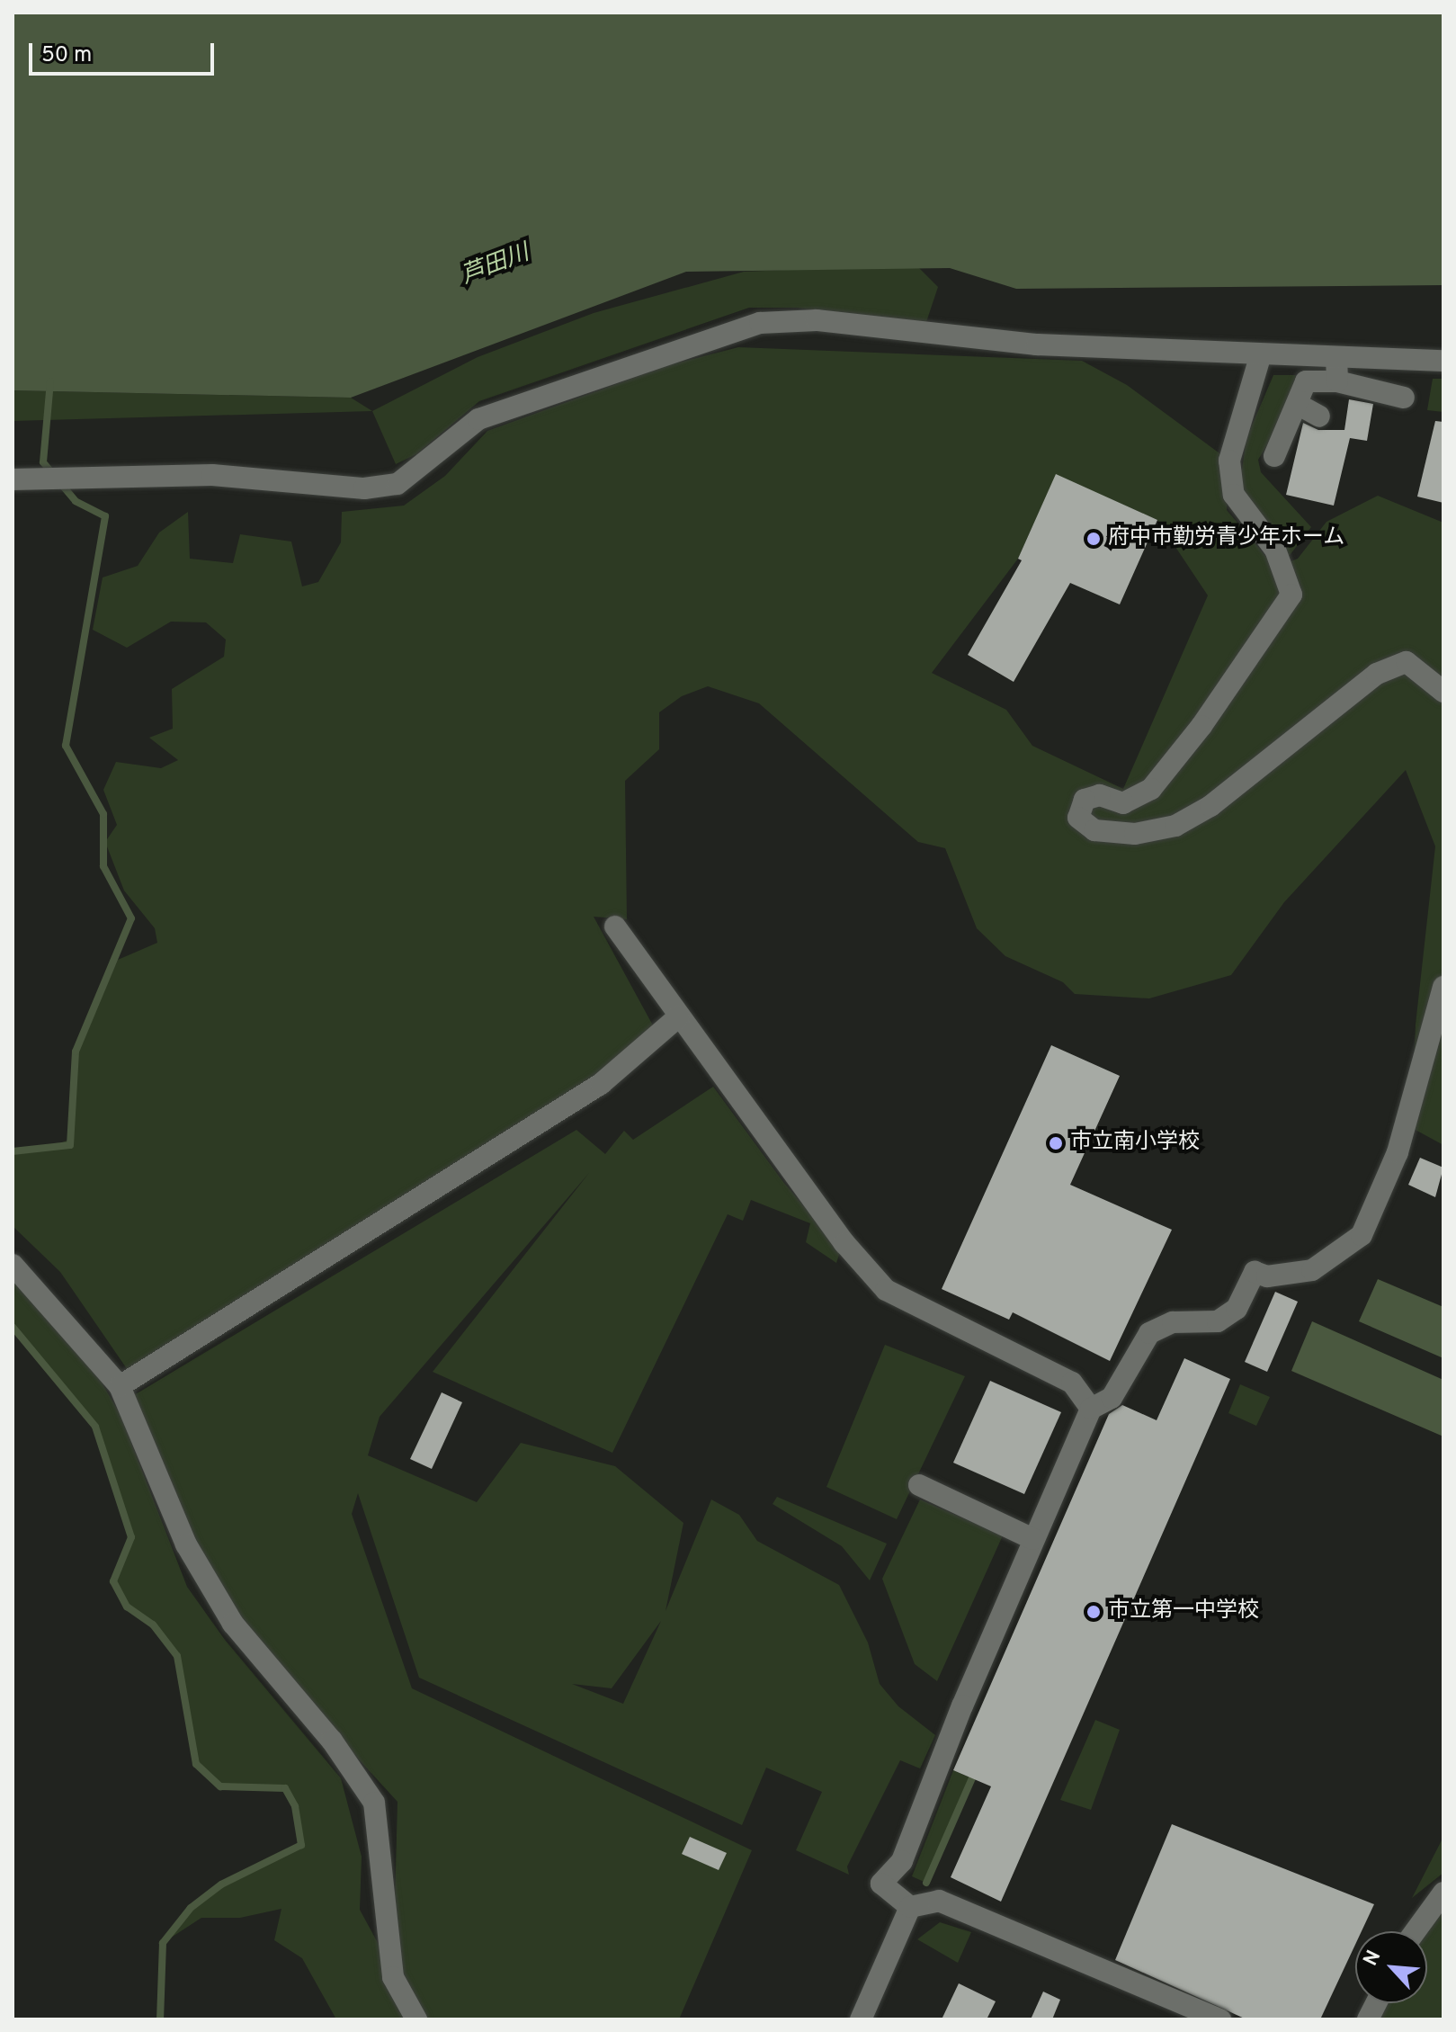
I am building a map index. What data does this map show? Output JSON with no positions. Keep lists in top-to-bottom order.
{
  "water": ["芦田川"],
  "places": ["府中市勤労青少年ホーム", "市立南小学校", "市立第一中学校"],
  "scale_bar": "50 m",
  "north": "top left"
}
